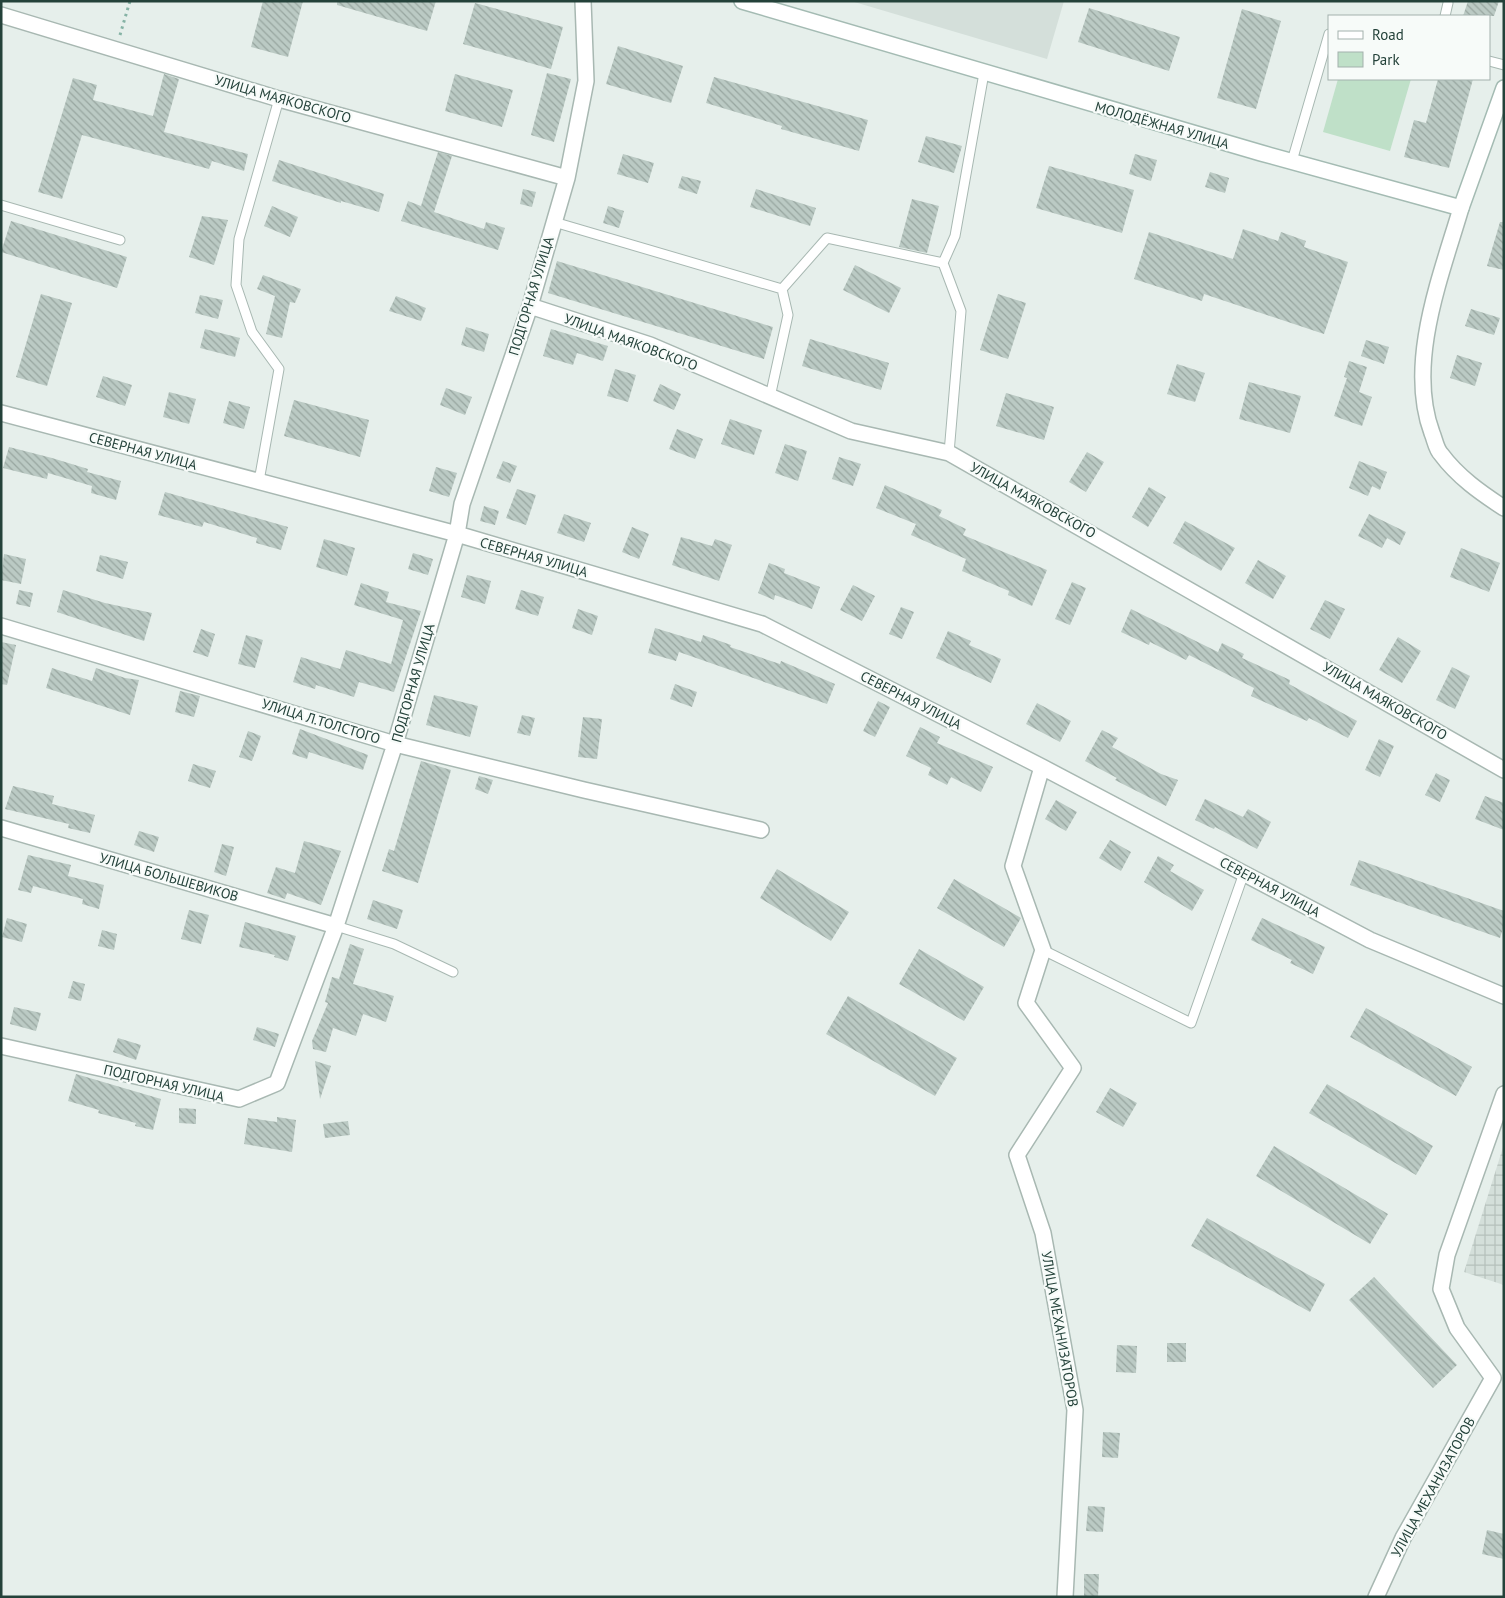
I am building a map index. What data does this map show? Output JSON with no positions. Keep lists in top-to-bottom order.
{
  "streets": {
    "street": [
      "УЛИЦА МАЯКОВСКОГО",
      "МОЛОДЁЖНАЯ УЛИЦА",
      "ПОДГОРНАЯ УЛИЦА",
      "СЕВЕРНАЯ УЛИЦА",
      "УЛИЦА Л.ТОЛСТОГО",
      "УЛИЦА БОЛЬШЕВИКОВ",
      "УЛИЦА МЕХАНИЗАТОРОВ"
    ]
  },
  "crossings": [
    ["УЛИЦА МАЯКОВСКОГО", "ПОДГОРНАЯ УЛИЦА"],
    ["ПОДГОРНАЯ УЛИЦА", "СЕВЕРНАЯ УЛИЦА"],
    ["ПОДГОРНАЯ УЛИЦА", "УЛИЦА Л.ТОЛСТОГО"],
    ["ПОДГОРНАЯ УЛИЦА", "УЛИЦА БОЛЬШЕВИКОВ"]
  ],
  "legend": ["Road", "Park"]
}
